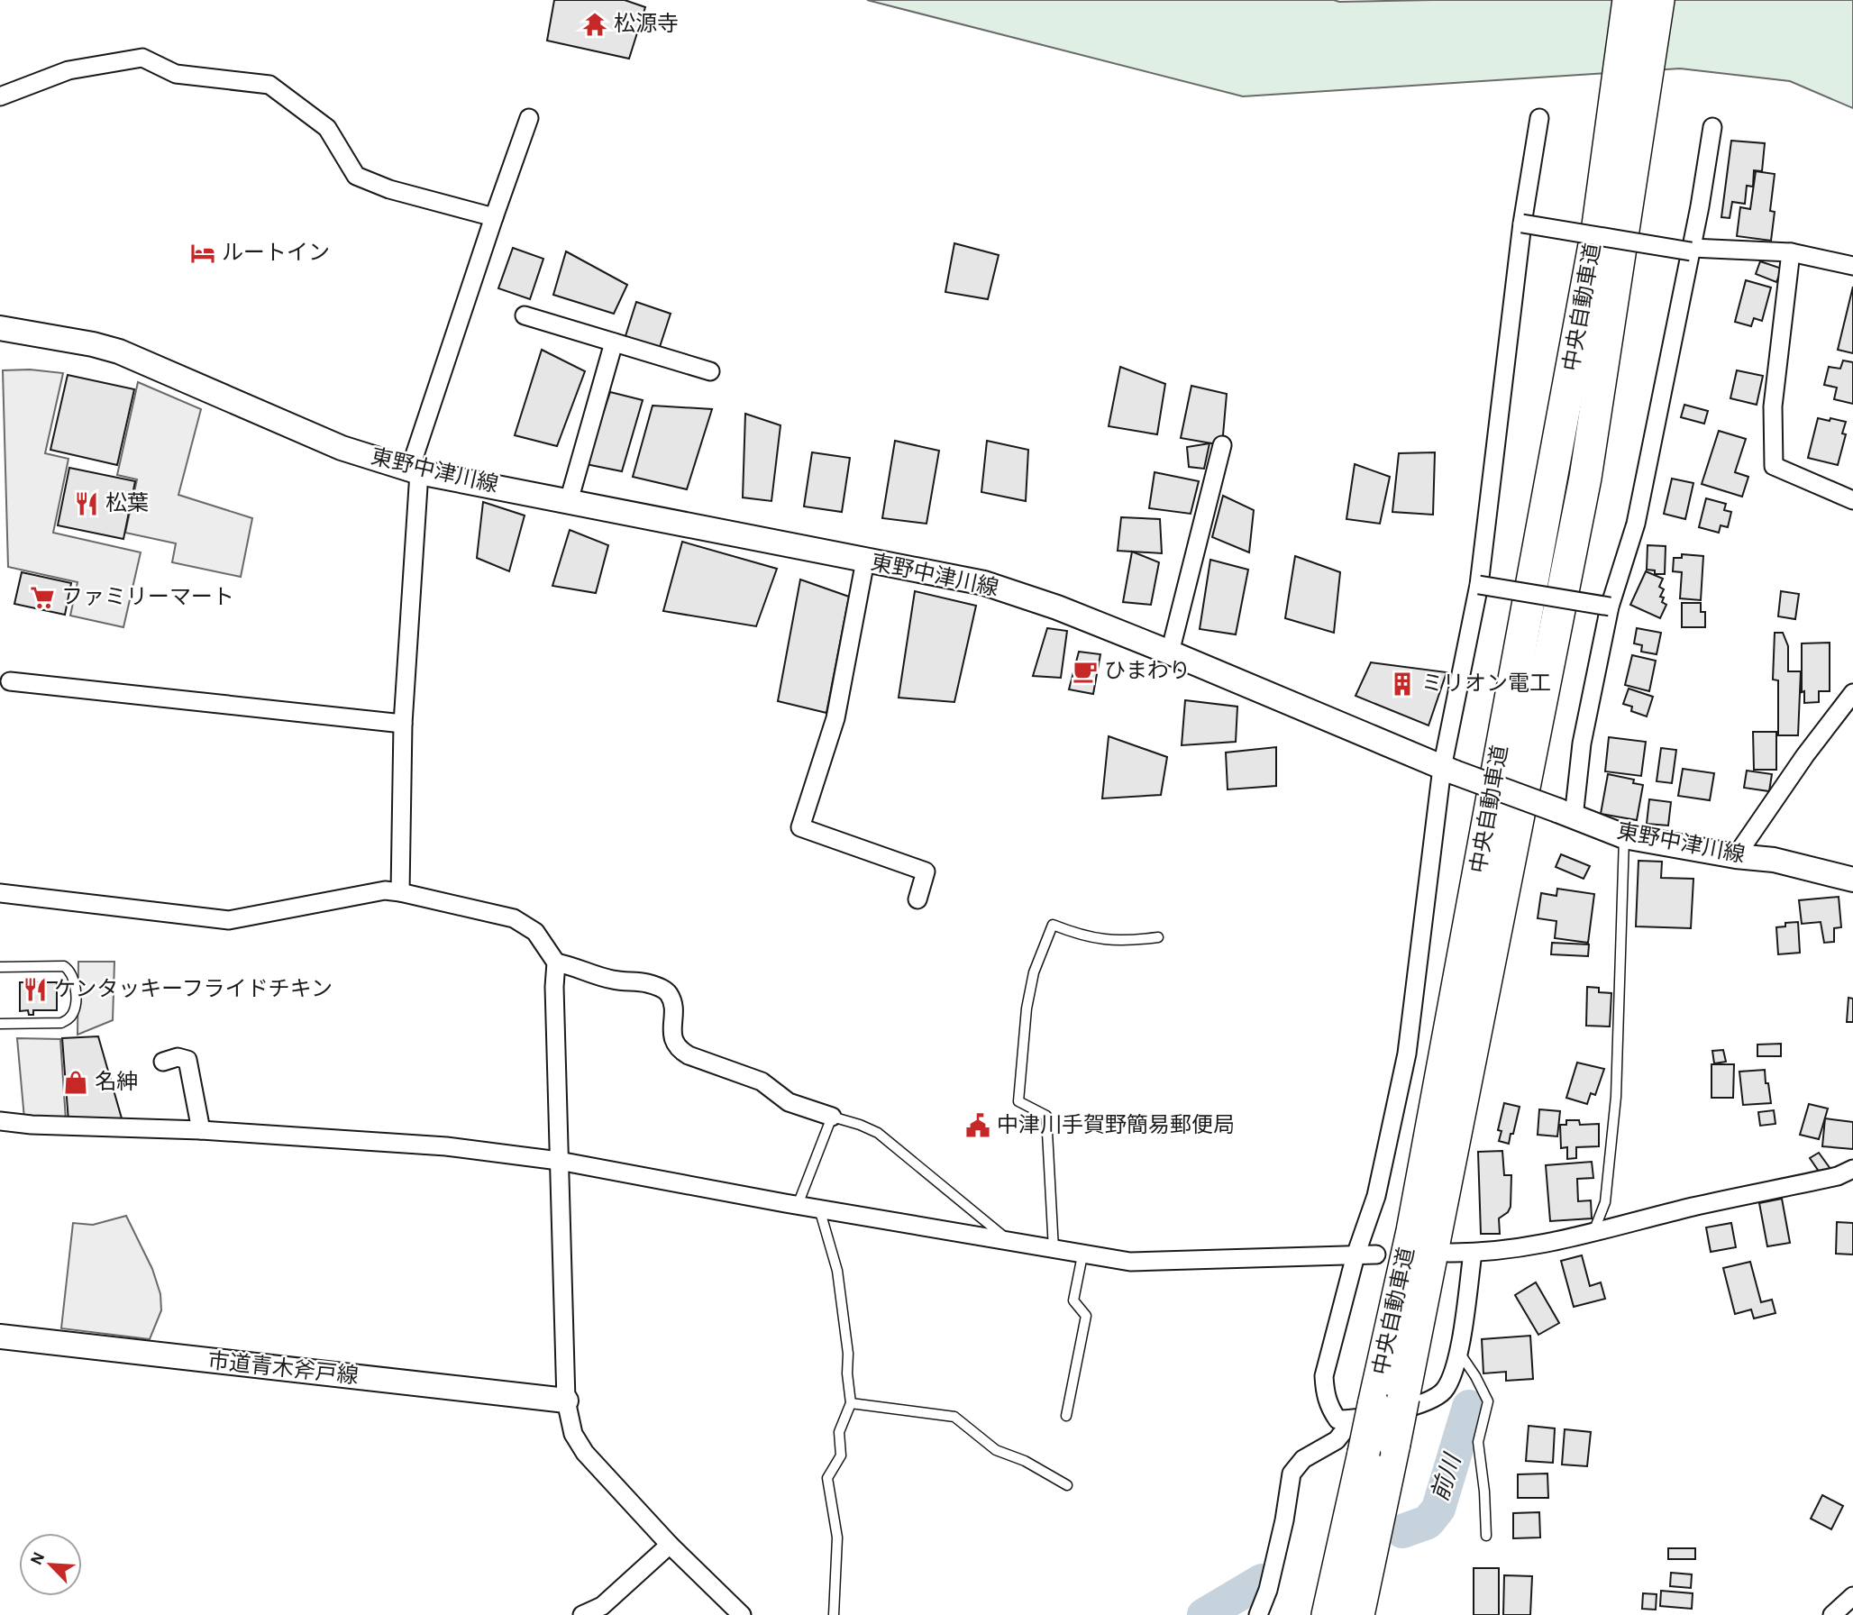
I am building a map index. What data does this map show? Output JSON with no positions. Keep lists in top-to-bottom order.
{
  "streets": {
    "highway": ["中央自動車道"],
    "main road": ["東野中津川線", "市道青木斧戸線"]
  },
  "water": ["前川"],
  "places": {
    "temple": ["松源寺"],
    "hotel": ["ルートイン"],
    "restaurant": ["松葉", "ケンタッキーフライドチキン"],
    "supermarket": ["ファミリーマート"],
    "cafe": ["ひまわり"],
    "building": ["ミリオン電工"],
    "shop": ["名紳"],
    "public building": ["中津川手賀野簡易郵便局"]
  },
  "north": "top left"
}
